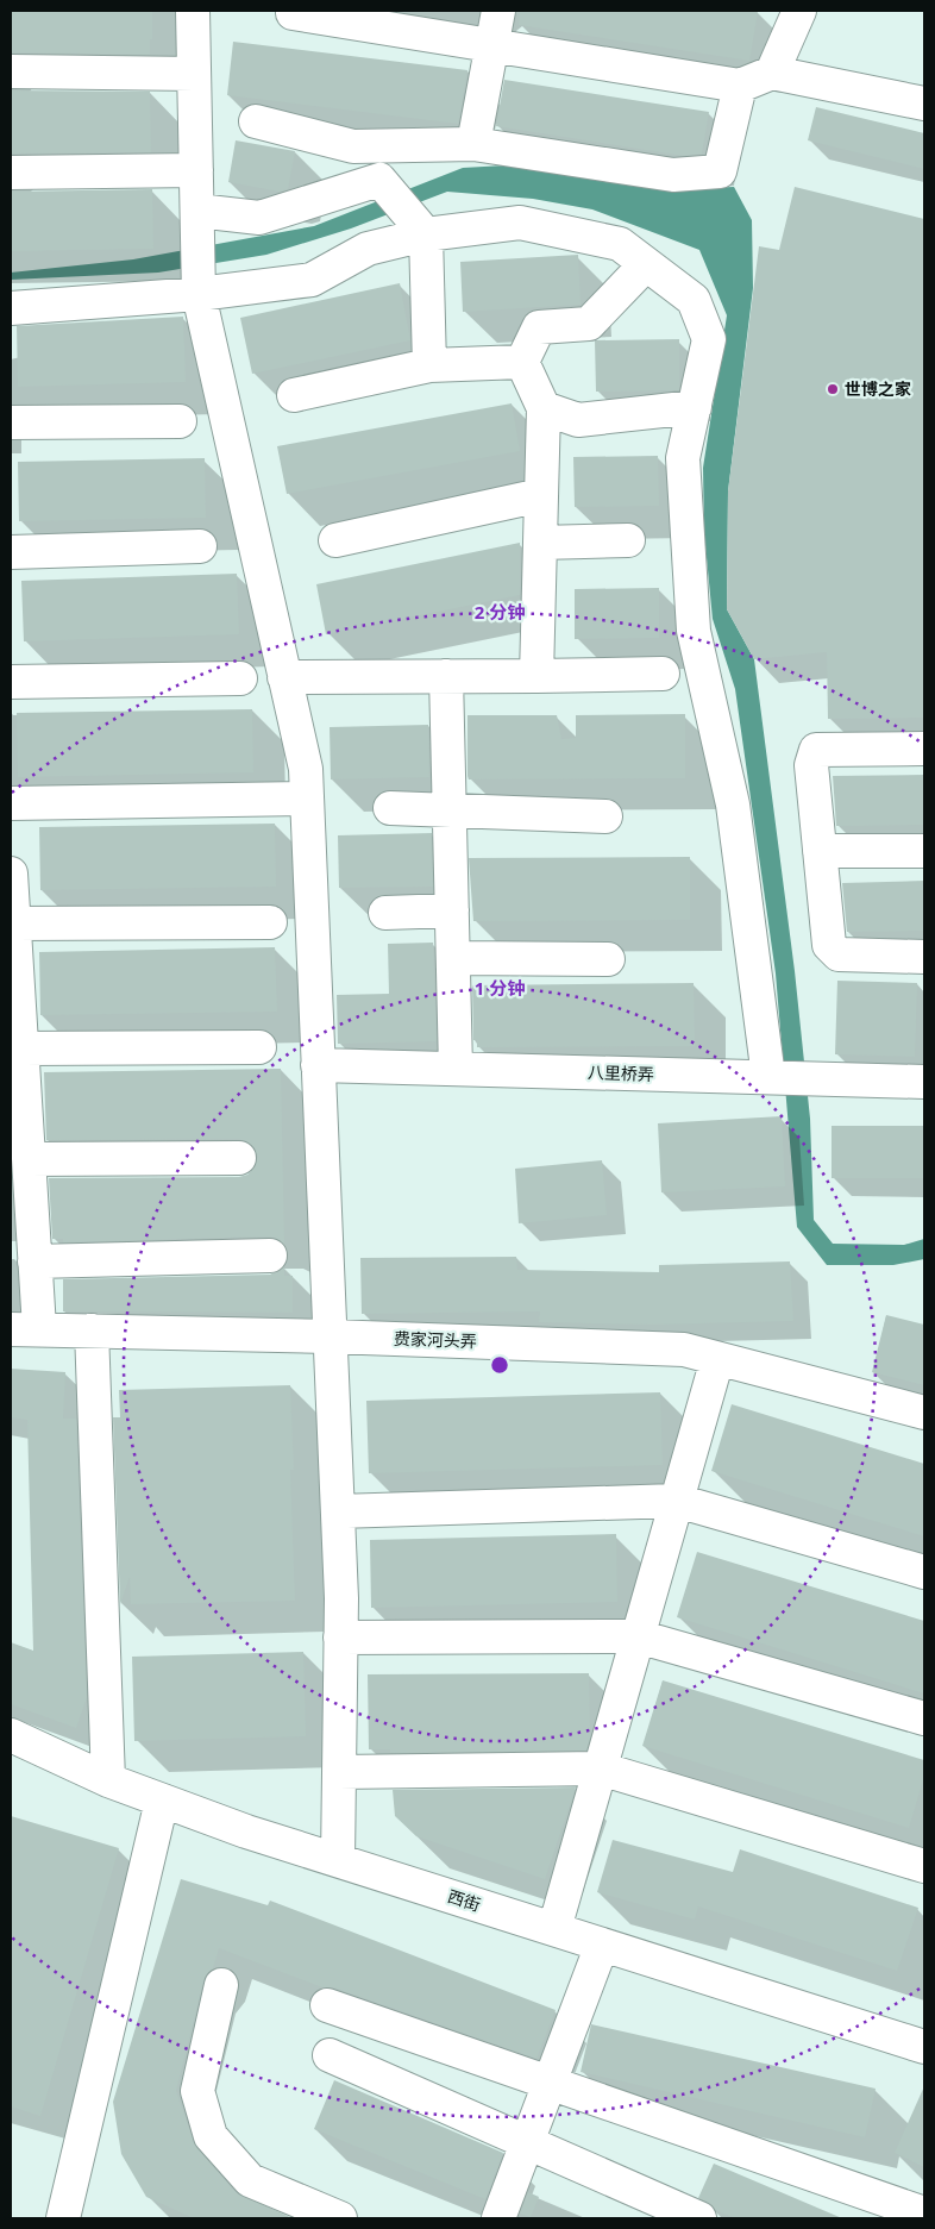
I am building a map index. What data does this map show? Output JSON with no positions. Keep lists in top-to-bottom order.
{
  "streets": {
    "street": ["八里桥弄", "费家河头弄", "西街"]
  },
  "places": ["世博之家"],
  "rings": ["2 分钟", "1 分钟"]
}
